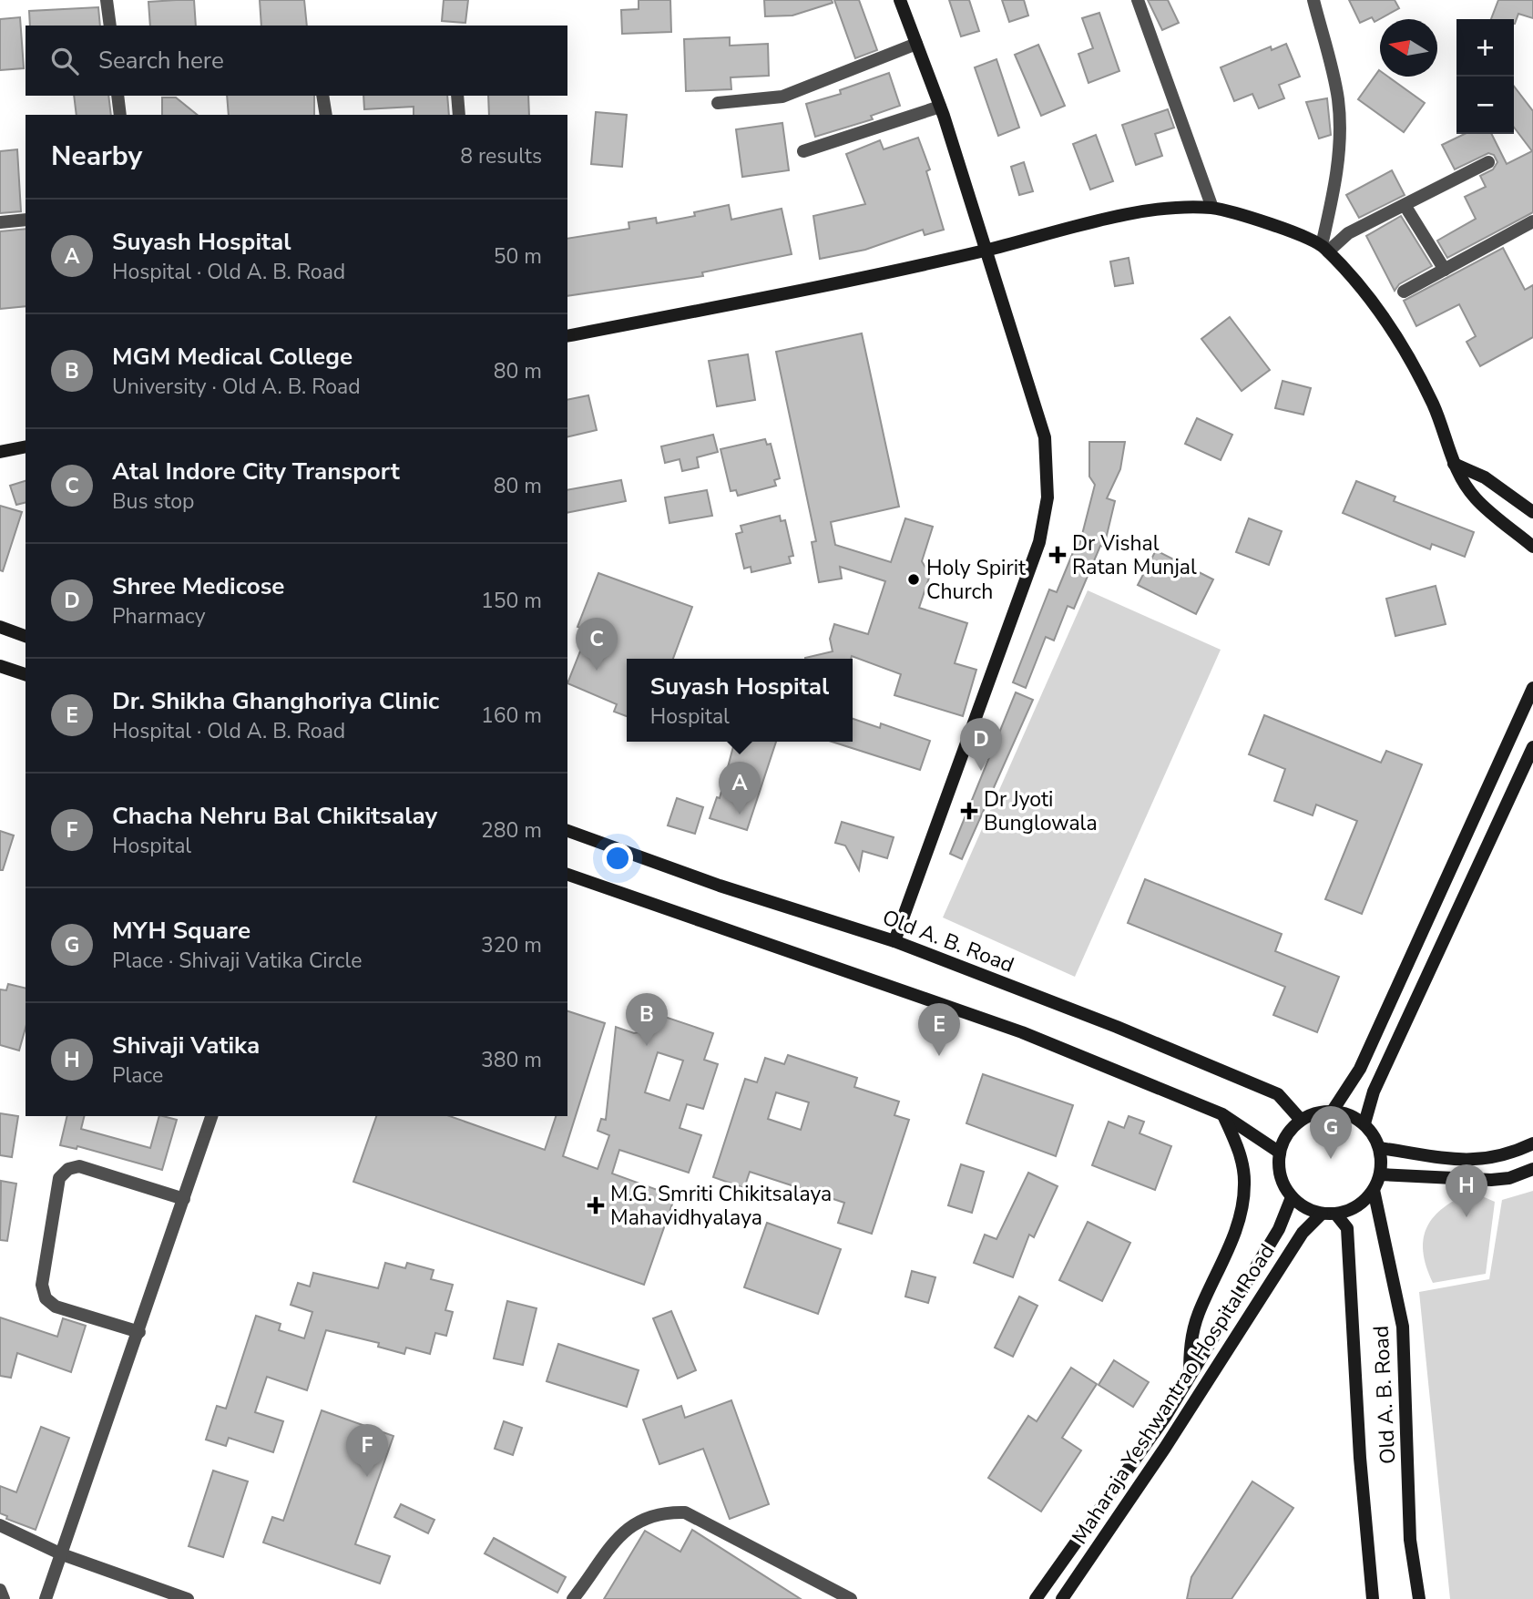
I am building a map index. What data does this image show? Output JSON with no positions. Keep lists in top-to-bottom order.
{
  "streets": {
    "main road": ["Old A. B. Road", "Maharaja Yeshwantrao Hospital Road"]
  },
  "crossings": [
    ["Old A. B. Road", "Maharaja Yeshwantrao Hospital Road"]
  ],
  "places": {
    "health": ["Dr Vishal Ratan Munjal", "Dr Jyoti Bunglowala", "M.G. Smriti Chikitsalaya Mahavidhyalaya"],
    "other": ["Holy Spirit Church"]
  },
  "north": "left",
  "page": {
    "map_buttons": ["+", "−"],
    "search": "Search here",
    "heading": ["Nearby", "8 results"],
    "list": [
      {
        "mark": "A",
        "name": "Suyash Hospital",
        "note": "Hospital · Old A. B. Road",
        "value": "50 m"
      },
      {
        "mark": "B",
        "name": "MGM Medical College",
        "note": "University · Old A. B. Road",
        "value": "80 m"
      },
      {
        "mark": "C",
        "name": "Atal Indore City Transport",
        "note": "Bus stop",
        "value": "80 m"
      },
      {
        "mark": "D",
        "name": "Shree Medicose",
        "note": "Pharmacy",
        "value": "150 m"
      },
      {
        "mark": "E",
        "name": "Dr. Shikha Ghanghoriya Clinic",
        "note": "Hospital · Old A. B. Road",
        "value": "160 m"
      },
      {
        "mark": "F",
        "name": "Chacha Nehru Bal Chikitsalay",
        "note": "Hospital",
        "value": "280 m"
      },
      {
        "mark": "G",
        "name": "MYH Square",
        "note": "Place · Shivaji Vatika Circle",
        "value": "320 m"
      },
      {
        "mark": "H",
        "name": "Shivaji Vatika",
        "note": "Place",
        "value": "380 m"
      }
    ],
    "pins": [
      "C",
      "D",
      "A",
      "B",
      "E",
      "G",
      "H",
      "F"
    ],
    "popup": ["Suyash Hospital", "Hospital"]
  }
}
